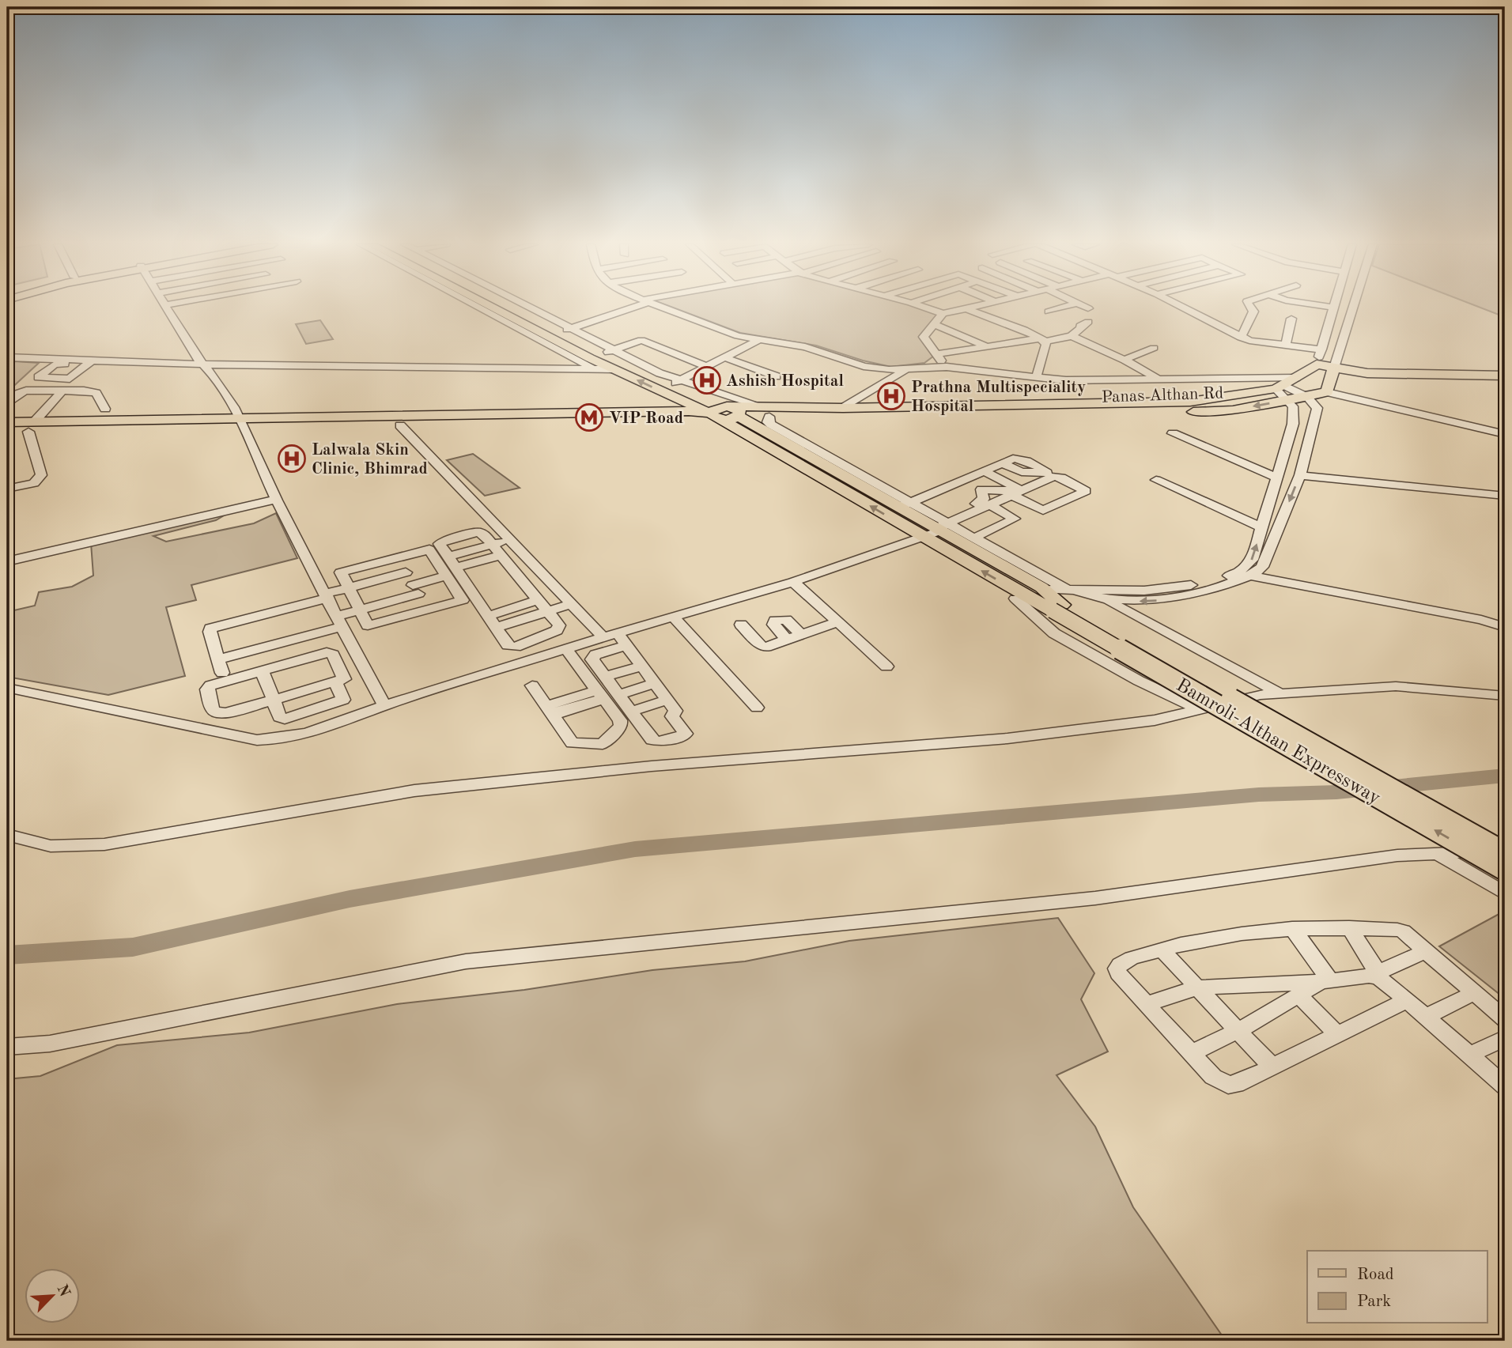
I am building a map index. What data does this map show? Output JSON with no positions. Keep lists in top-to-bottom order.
{
  "streets": {
    "main road": ["Panas Althan Rd", "Bamroli-Althan Expressway"]
  },
  "places": {
    "hospital": ["Ashish Hospital", "Prathna Multispeciality Hospital", "Lalwala Skin Clinic, Bhimrad"],
    "metro station": ["VIP Road"]
  },
  "legend": ["Road", "Park"],
  "north": "top right"
}
